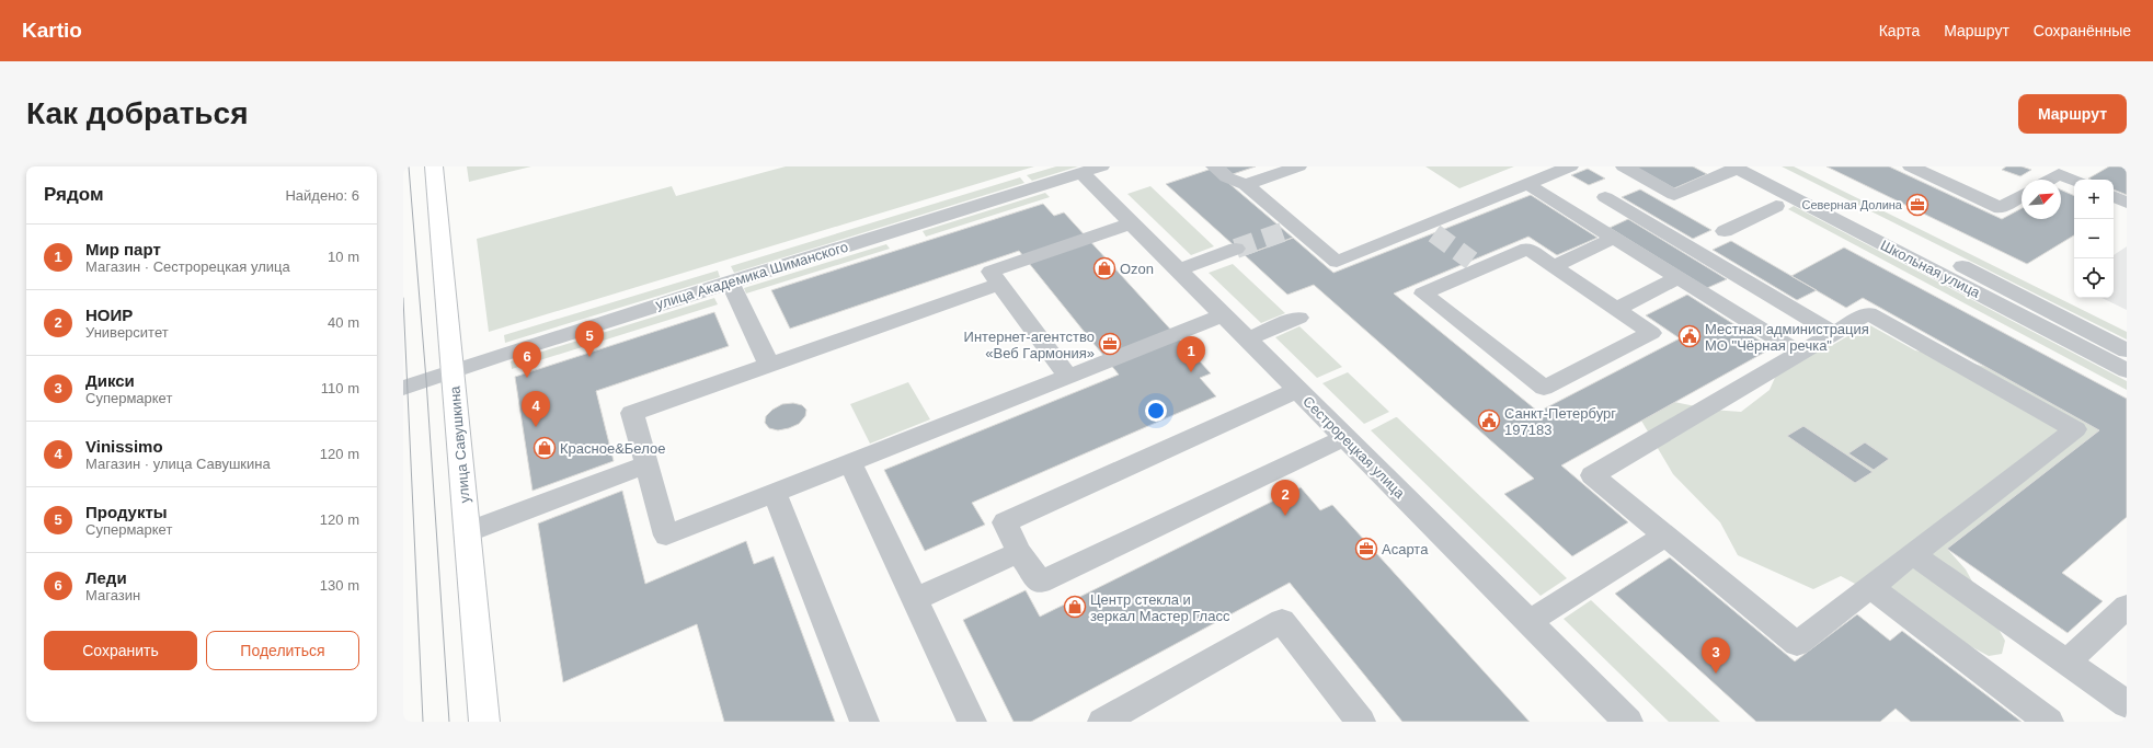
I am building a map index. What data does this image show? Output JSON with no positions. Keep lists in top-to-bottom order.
{
  "streets": {
    "main road": ["улица Савушкина"],
    "street": ["Школьная улица", "улица Академика Шиманского", "Сестрорецкая улица"]
  },
  "crossings": [
    ["улица Академика Шиманского", "улица Савушкина"],
    ["улица Академика Шиманского", "Сестрорецкая улица"]
  ],
  "places": {
    "office": ["Северная Долина", "Интернет-агентство «Веб Гармония»", "Асарта"],
    "shop": ["Ozon", "Красное&Белое", "Центр стекла и зеркал Мастер Гласс"],
    "public building": ["Местная администрация МО \"Чёрная речка\"", "Санкт-Петербург 197183"]
  },
  "north": "top right",
  "page": {
    "header": "Kartio",
    "nav": ["Карта", "Маршрут", "Сохранённые"],
    "buttons": [
      "Маршрут",
      ["Сохранить", "Поделиться"]
    ],
    "title": "Как добраться",
    "heading": ["Рядом", "Найдено: 6"],
    "map_buttons": ["+", "−"],
    "list": [
      {
        "mark": "1",
        "name": "Мир парт",
        "note": "Магазин · Сестрорецкая улица",
        "value": "10 m"
      },
      {
        "mark": "2",
        "name": "НОИР",
        "note": "Университет",
        "value": "40 m"
      },
      {
        "mark": "3",
        "name": "Дикси",
        "note": "Супермаркет",
        "value": "110 m"
      },
      {
        "mark": "4",
        "name": "Vinissimo",
        "note": "Магазин · улица Савушкина",
        "value": "120 m"
      },
      {
        "mark": "5",
        "name": "Продукты",
        "note": "Супермаркет",
        "value": "120 m"
      },
      {
        "mark": "6",
        "name": "Леди",
        "note": "Магазин",
        "value": "130 m"
      }
    ],
    "pins": [
      "5",
      "1",
      "6",
      "4",
      "2",
      "3"
    ]
  }
}
